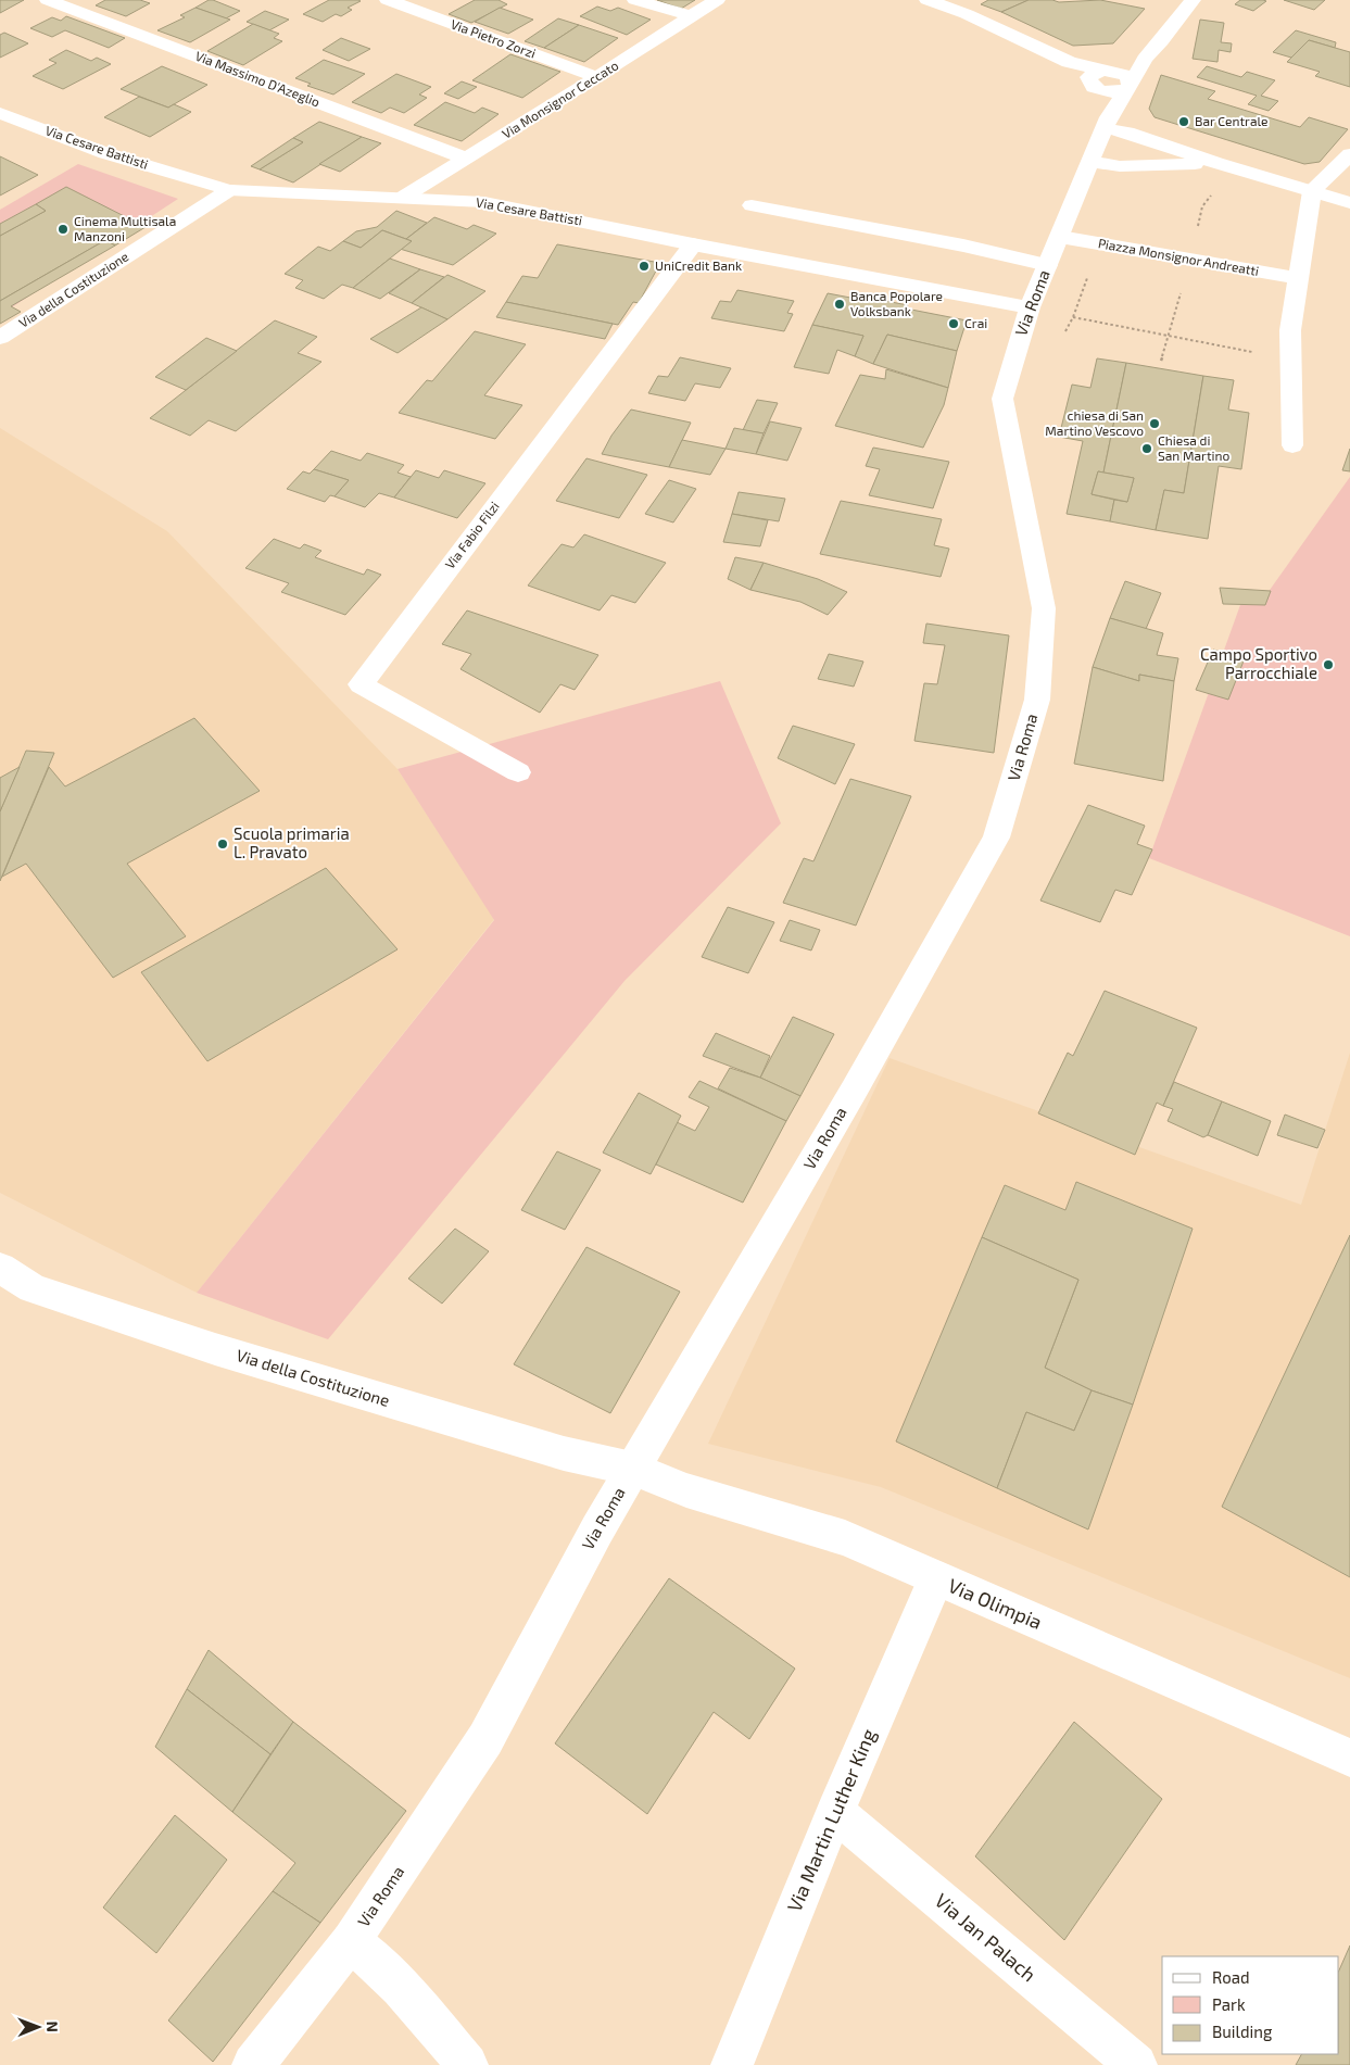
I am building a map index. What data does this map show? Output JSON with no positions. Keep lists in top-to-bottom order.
{
  "streets": {
    "street": [
      "Via Pietro Zorzi",
      "Via Massimo D'Azeglio",
      "Via Monsignor Ceccato",
      "Via Cesare Battisti",
      "Piazza Monsignor Andreatti",
      "Via della Costituzione",
      "Via Roma",
      "Via Fabio Filzi",
      "Via Olimpia",
      "Via Martin Luther King",
      "Via Jan Palach"
    ]
  },
  "crossings": [
    ["Via Pietro Zorzi", "Via Monsignor Ceccato"],
    ["Via Massimo D'Azeglio", "Via Monsignor Ceccato"],
    ["Via Monsignor Ceccato", "Via Cesare Battisti"],
    ["Via Cesare Battisti", "Via della Costituzione"],
    ["Via Cesare Battisti", "Via Roma"],
    ["Via Cesare Battisti", "Via Fabio Filzi"],
    ["Piazza Monsignor Andreatti", "Via Roma"],
    ["Via della Costituzione", "Via Roma"],
    ["Via della Costituzione", "Via Olimpia"],
    ["Via Roma", "Via Olimpia"],
    ["Via Olimpia", "Via Martin Luther King"],
    ["Via Martin Luther King", "Via Jan Palach"]
  ],
  "places": [
    "Bar Centrale",
    "Cinema Multisala Manzoni",
    "UniCredit Bank",
    "Banca Popolare Volksbank",
    "Crai",
    "chiesa di San Martino Vescovo",
    "Chiesa di San Martino",
    "Campo Sportivo Parrocchiale",
    "Scuola primaria L. Pravato"
  ],
  "legend": ["Road", "Park", "Building"],
  "north": "right"
}
